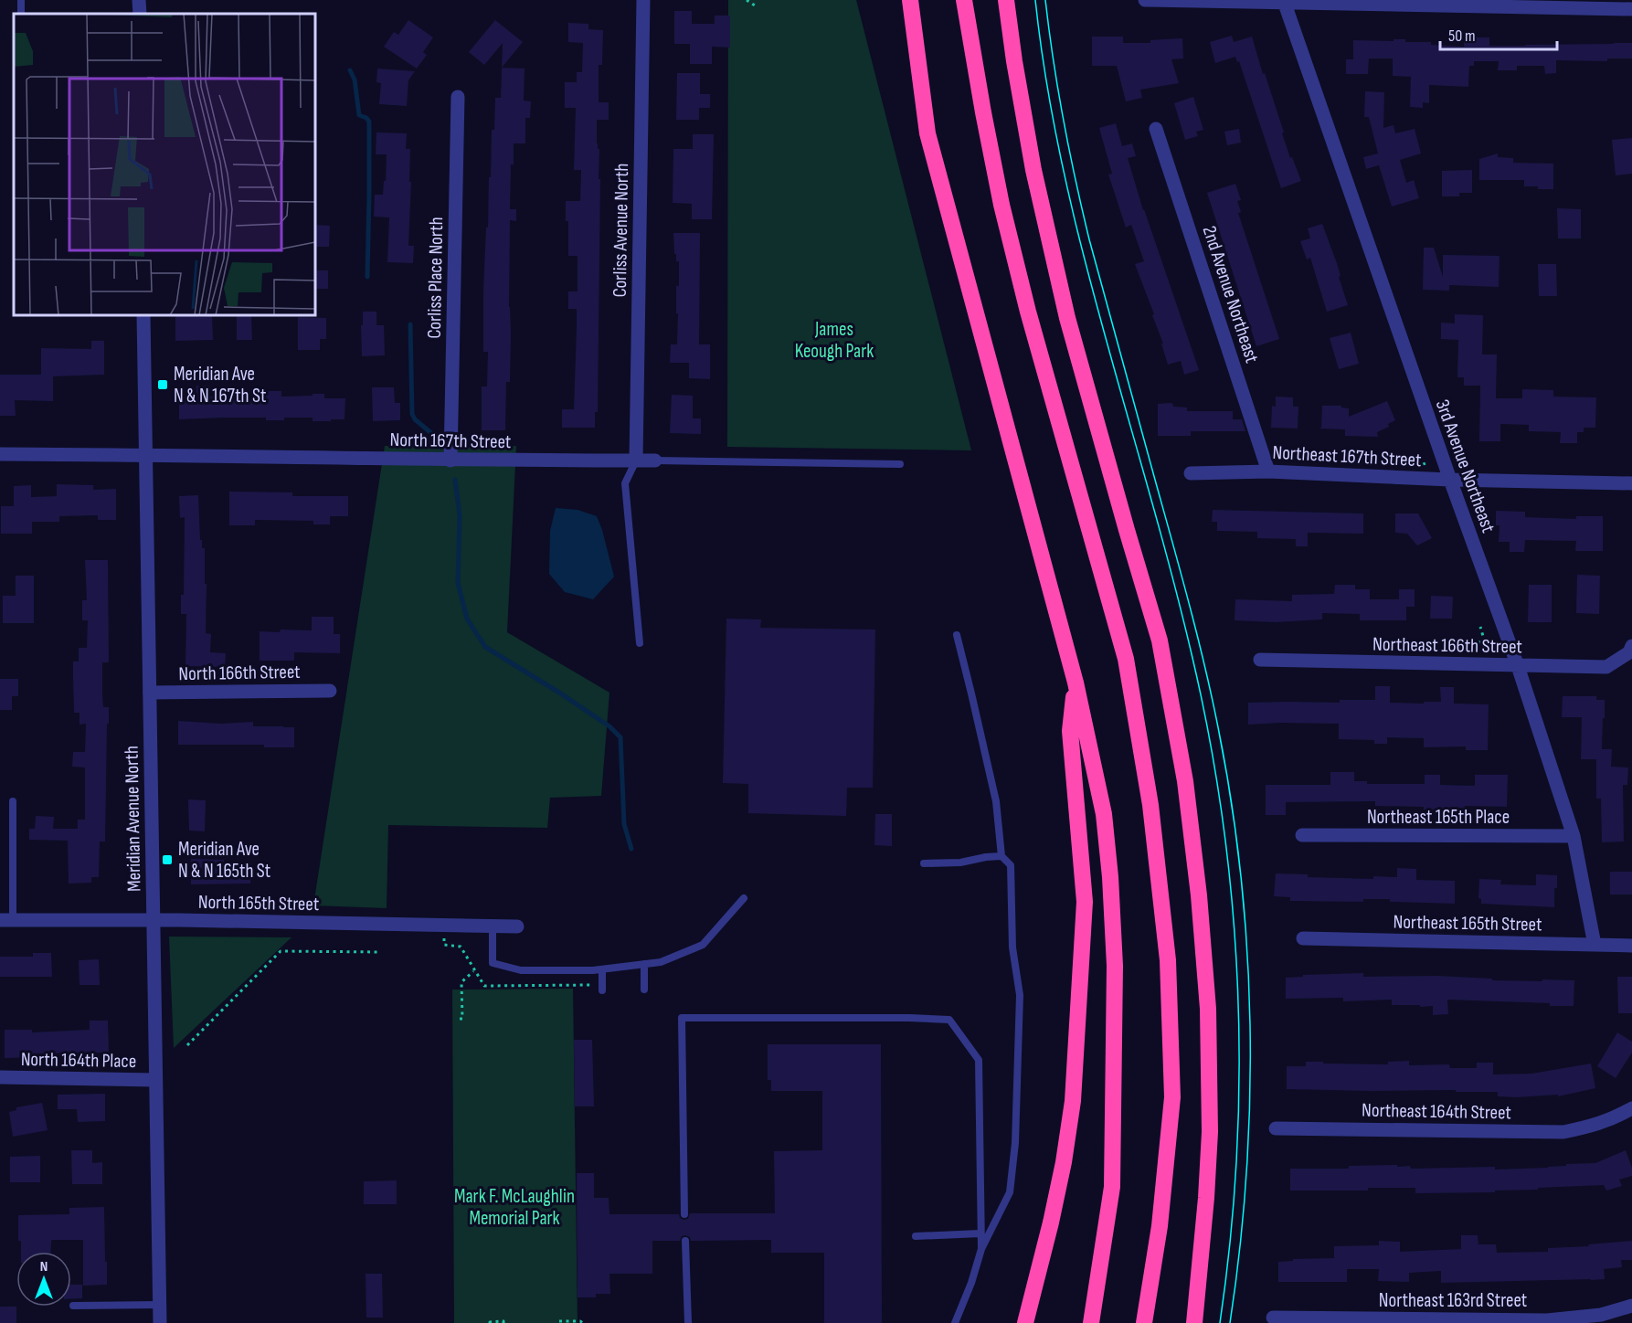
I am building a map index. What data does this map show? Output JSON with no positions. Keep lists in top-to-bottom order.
{
  "streets": {
    "street": [
      "Corliss Avenue North",
      "Corliss Place North",
      "2nd Avenue Northeast",
      "North 167th Street",
      "Northeast 167th Street",
      "3rd Avenue Northeast",
      "Northeast 166th Street",
      "North 166th Street",
      "Northeast 165th Place",
      "Meridian Avenue North",
      "North 165th Street",
      "Northeast 165th Street",
      "North 164th Place",
      "Northeast 164th Street",
      "Northeast 163rd Street"
    ]
  },
  "crossings": [
    ["Corliss Avenue North", "North 167th Street"],
    ["Corliss Place North", "North 167th Street"],
    ["2nd Avenue Northeast", "Northeast 167th Street"],
    ["North 167th Street", "Meridian Avenue North"],
    ["Northeast 167th Street", "3rd Avenue Northeast"],
    ["3rd Avenue Northeast", "Northeast 166th Street"],
    ["3rd Avenue Northeast", "Northeast 165th Place"],
    ["3rd Avenue Northeast", "Northeast 165th Street"],
    ["North 166th Street", "Meridian Avenue North"],
    ["Meridian Avenue North", "North 165th Street"],
    ["Meridian Avenue North", "North 164th Place"]
  ],
  "parks": ["James Keough Park", "Mark F. McLaughlin Memorial Park"],
  "places": {
    "transit": ["Meridian Ave N & N 167th St", "Meridian Ave N & N 165th St"]
  },
  "scale_bar": "50 m",
  "north": "top"
}
